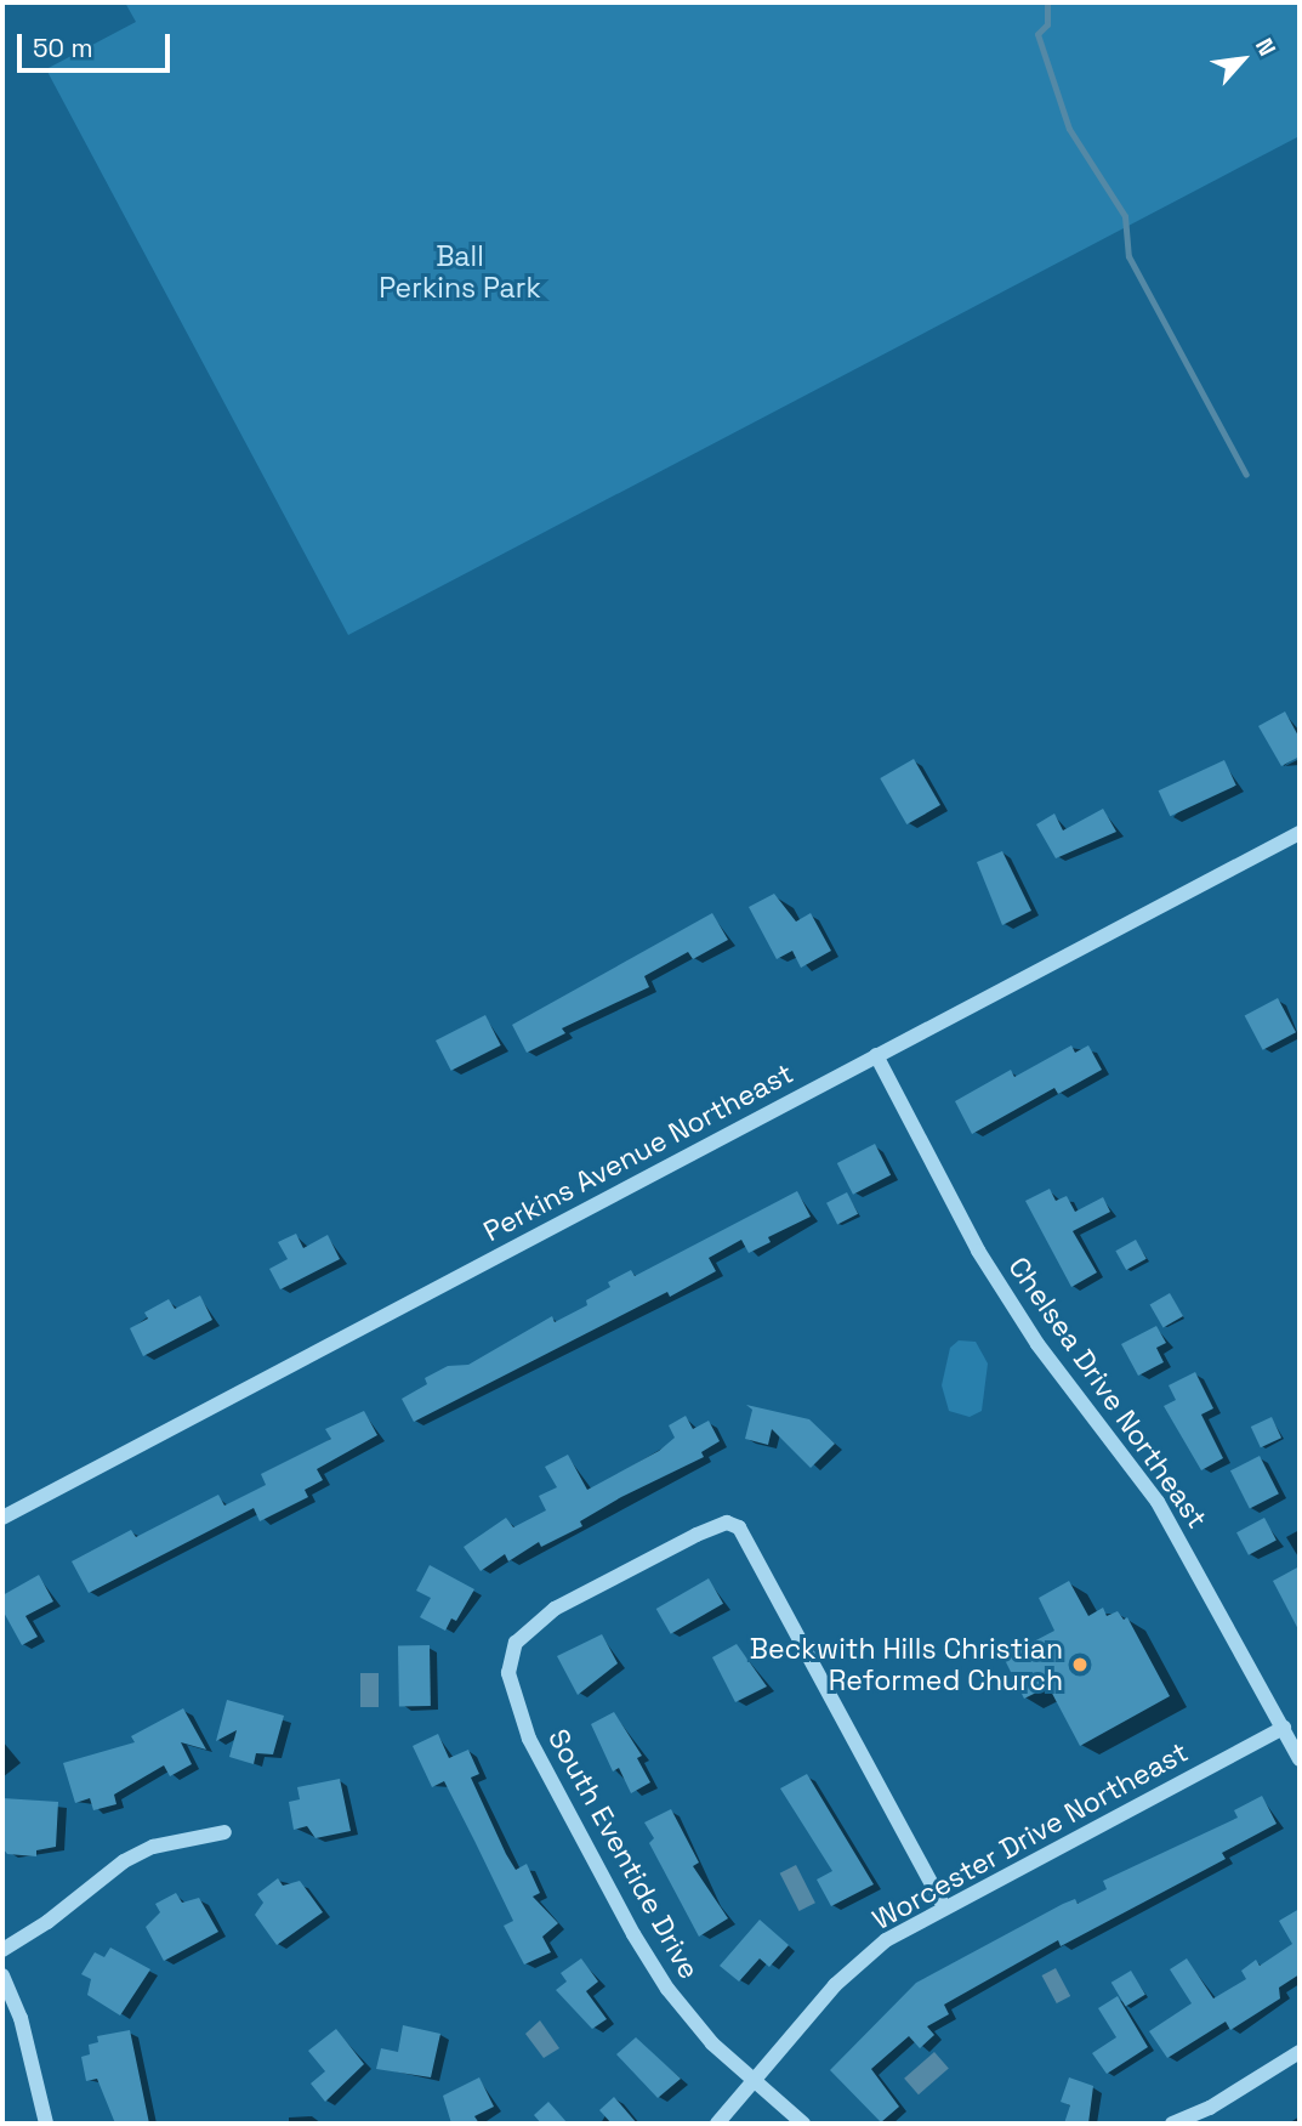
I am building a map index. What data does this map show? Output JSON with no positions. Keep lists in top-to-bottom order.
{
  "streets": {
    "street": [
      "Perkins Avenue Northeast",
      "Chelsea Drive Northeast",
      "Worcester Drive Northeast",
      "South Eventide Drive"
    ]
  },
  "crossings": [
    ["Perkins Avenue Northeast", "Chelsea Drive Northeast"],
    ["Chelsea Drive Northeast", "Worcester Drive Northeast"],
    ["Worcester Drive Northeast", "South Eventide Drive"]
  ],
  "parks": ["Ball Perkins Park"],
  "places": ["Beckwith Hills Christian Reformed Church"],
  "scale_bar": "50 m",
  "north": "top right"
}
